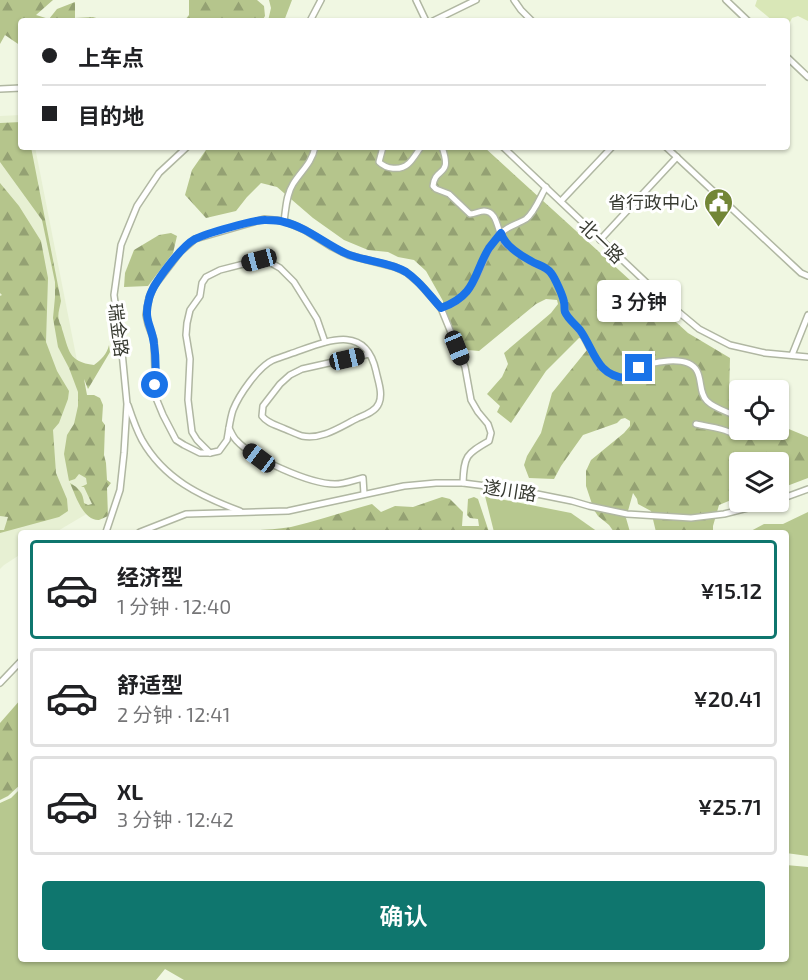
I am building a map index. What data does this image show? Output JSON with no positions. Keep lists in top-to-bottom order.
{
  "streets": {
    "street": ["北一路", "瑞金路", "遂川路"]
  },
  "crossings": [
    ["瑞金路", "遂川路"]
  ],
  "places": {
    "public building": ["省行政中心"]
  },
  "page": {
    "banner": ["上车点", "目的地"],
    "bubble": "3 分钟",
    "list": [
      {
        "name": "经济型",
        "note": "1 分钟 · 12:40",
        "value": "¥15.12"
      },
      {
        "name": "舒适型",
        "note": "2 分钟 · 12:41",
        "value": "¥20.41"
      },
      {
        "name": "XL",
        "note": "3 分钟 · 12:42",
        "value": "¥25.71"
      }
    ],
    "buttons": "确认"
  }
}
